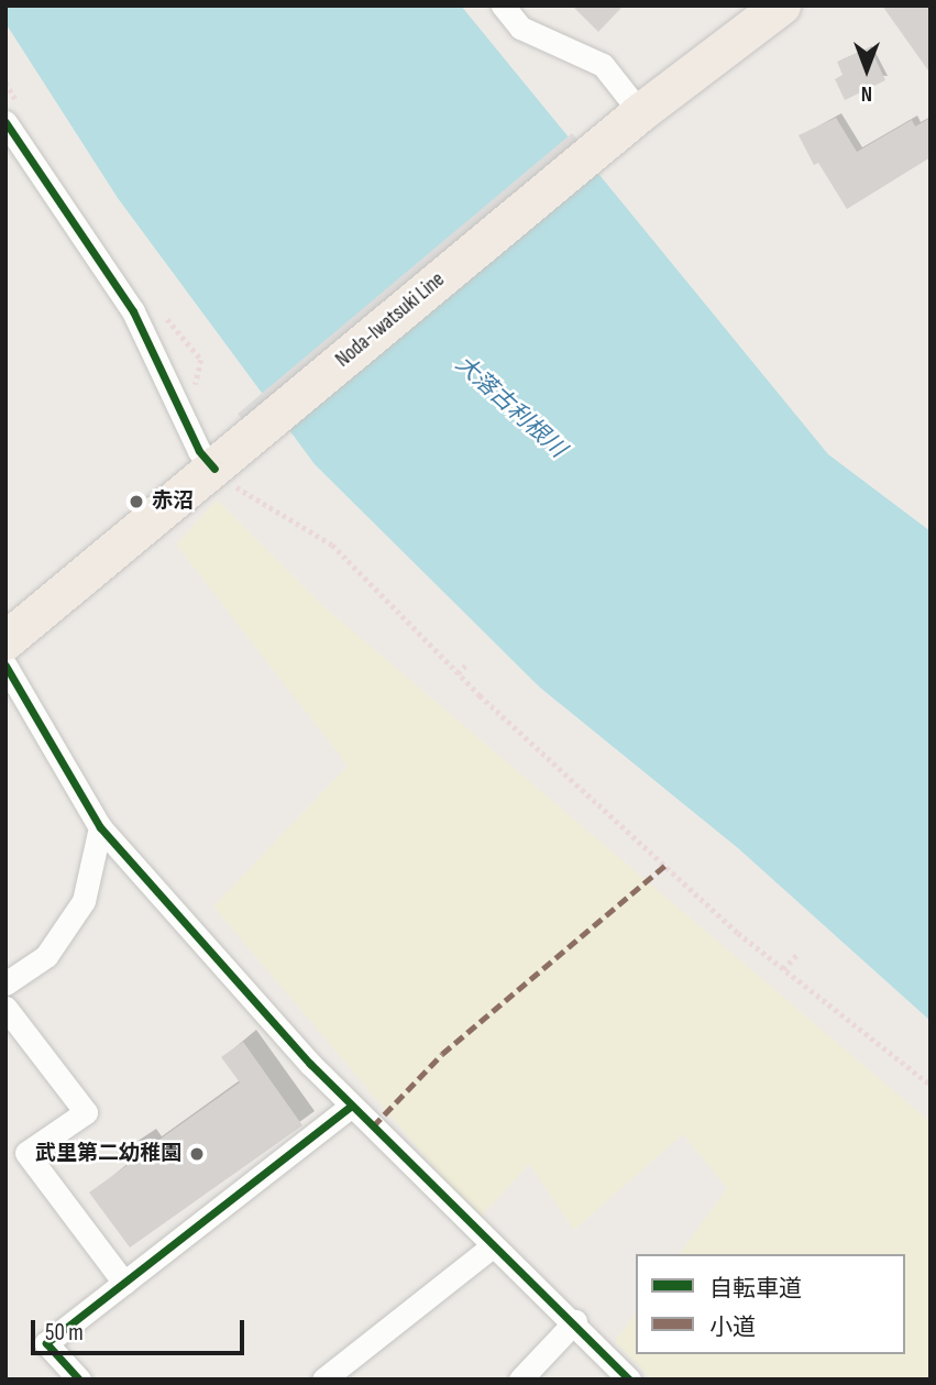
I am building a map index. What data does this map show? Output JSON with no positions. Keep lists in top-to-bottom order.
{
  "streets": {
    "main road": ["Noda-Iwatsuki Line"]
  },
  "water": ["大落古利根川"],
  "places": ["赤沼", "武里第二幼稚園"],
  "legend": ["自転車道", "小道"],
  "scale_bar": "50 m",
  "north": "bottom"
}
